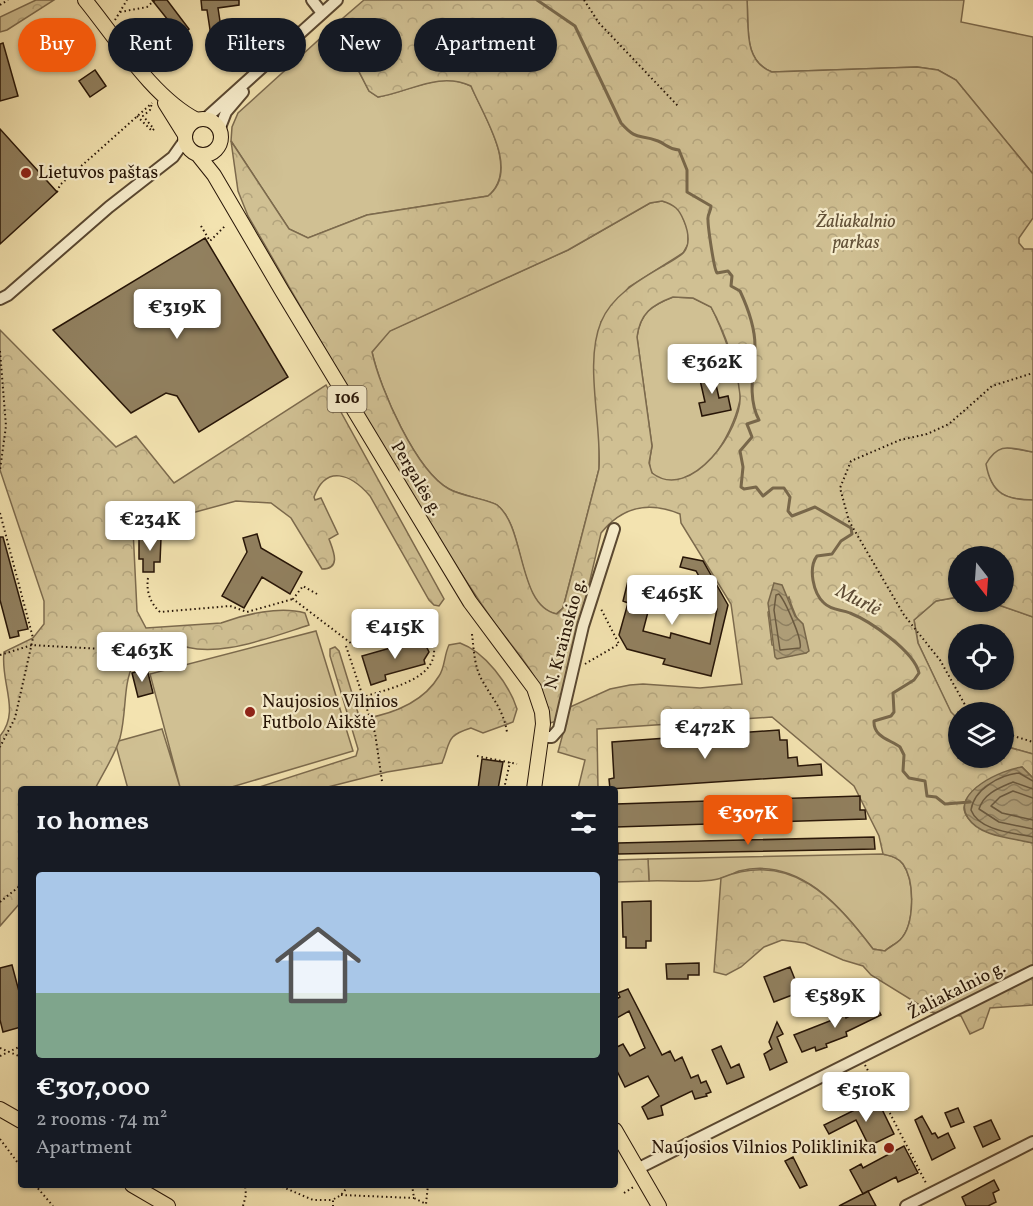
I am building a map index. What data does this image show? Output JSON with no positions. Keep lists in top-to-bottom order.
{
  "streets": {
    "main road": ["106", "Pergalės g."],
    "street": ["N. Krainskio g.", "Žaliakalnio g."]
  },
  "crossings": [
    ["Pergalės g.", "N. Krainskio g."]
  ],
  "water": ["Murlė"],
  "parks": ["Žaliakalnio parkas"],
  "places": ["Lietuvos paštas", "Naujosios Vilnios Futbolo Aikštė", "Naujosios Vilnios Poliklinika"],
  "north": "bottom",
  "page": {
    "chip": [
      "Buy",
      "Rent",
      "Filters",
      "New",
      "Apartment"
    ],
    "price": [
      "€319K",
      "€362K",
      "€234K",
      "€465K",
      "€415K",
      "€463K",
      "€472K",
      "€307K",
      "€589K",
      "€510K"
    ],
    "heading": "10 homes",
    "list": [
      {
        "name": "€307,000",
        "note": "2 rooms · 74 m² · Apartment"
      }
    ]
  }
}
